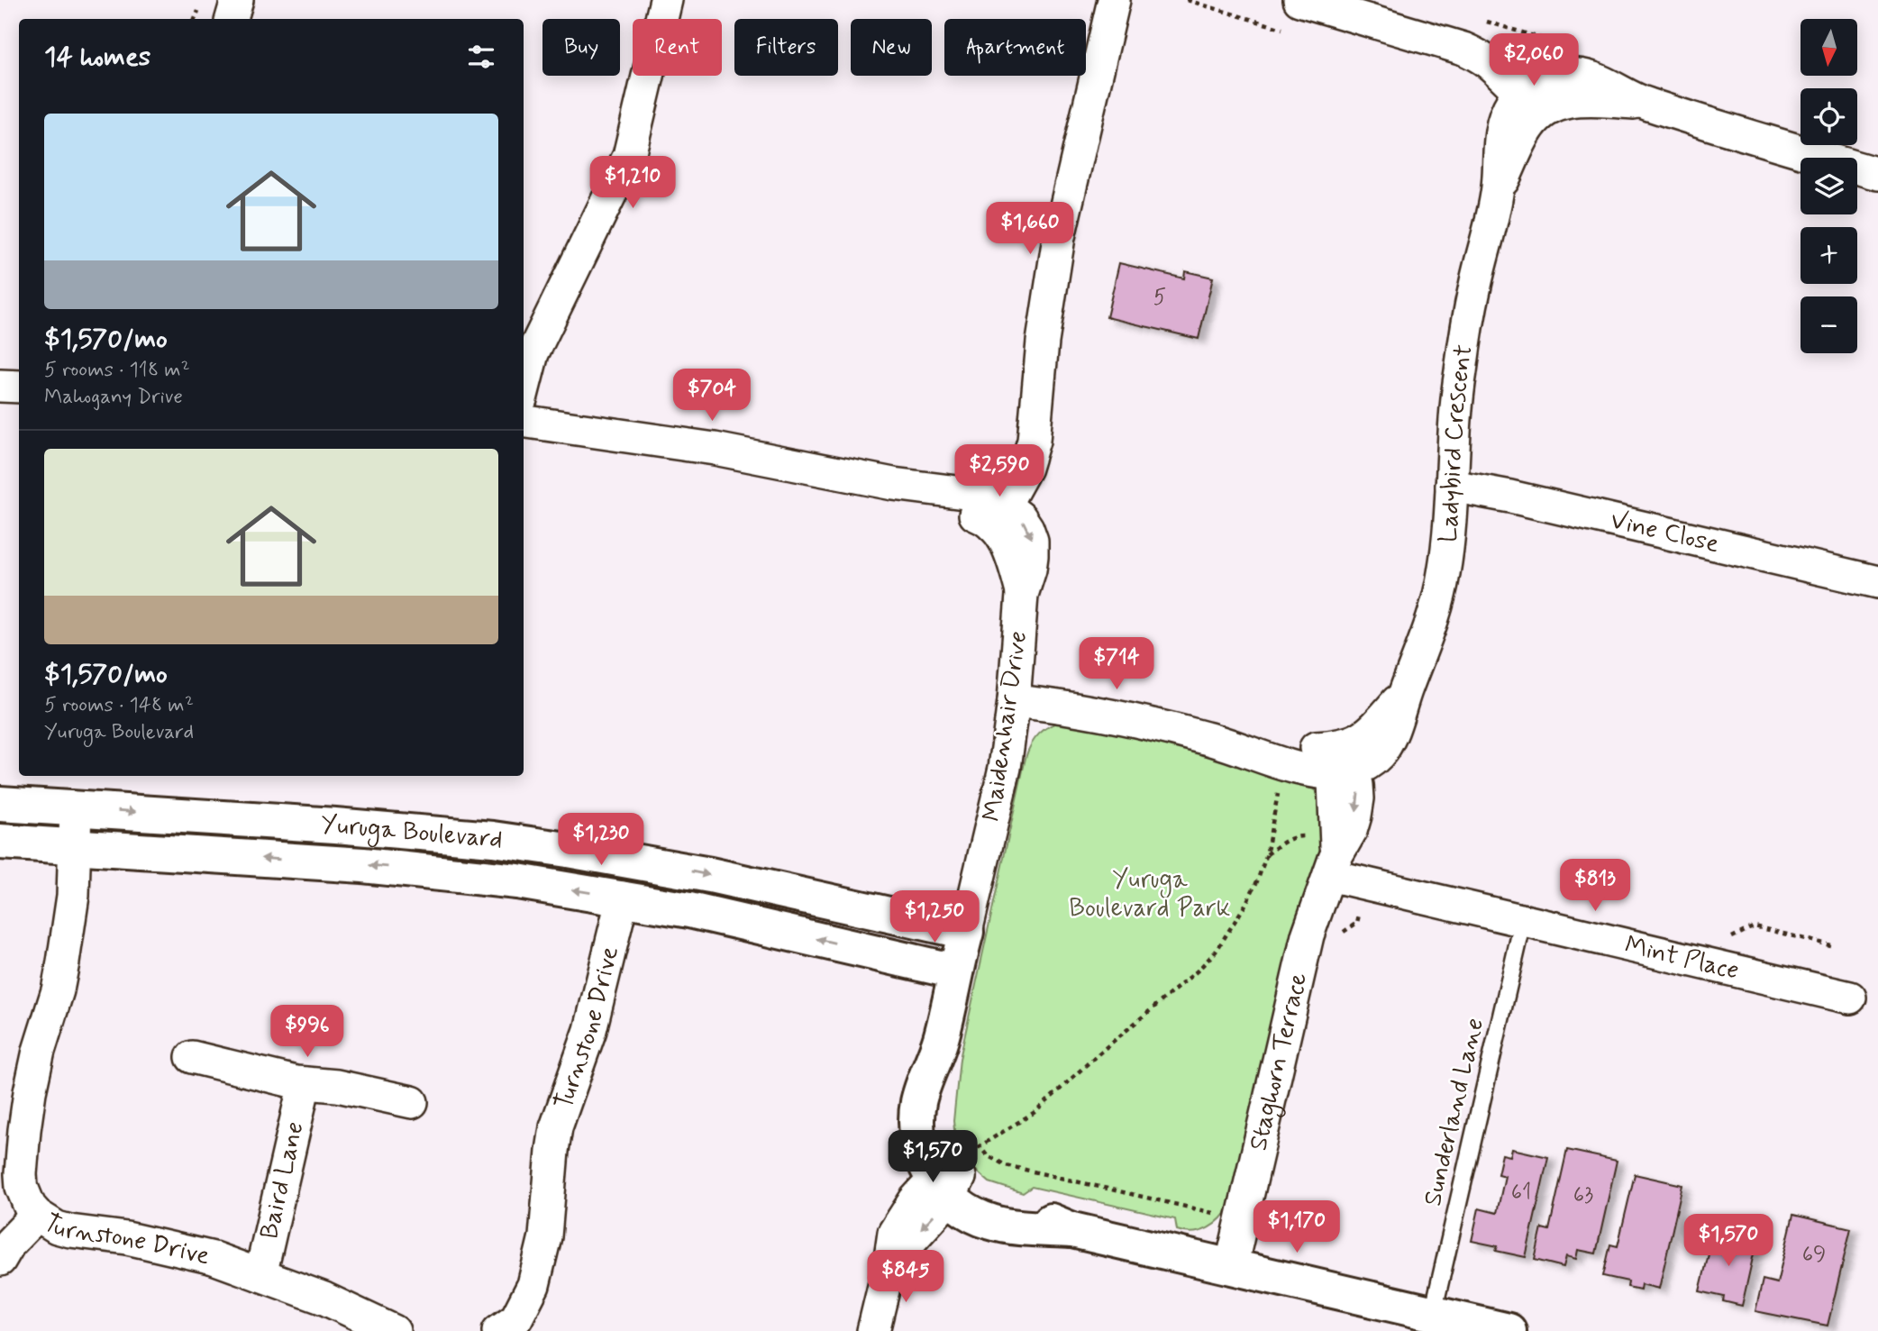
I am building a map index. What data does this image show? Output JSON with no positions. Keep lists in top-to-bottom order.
{
  "streets": {
    "street": [
      "Ladybird Crescent",
      "Vine Close",
      "Maidenhair Drive",
      "Yuruga Boulevard",
      "Mint Place",
      "Turnstone Drive",
      "Staghorn Terrace",
      "Baird Lane"
    ],
    "lane": ["Sunderland Lane"]
  },
  "crossings": [
    ["Ladybird Crescent", "Vine Close"],
    ["Ladybird Crescent", "Maidenhair Drive"],
    ["Ladybird Crescent", "Staghorn Terrace"],
    ["Maidenhair Drive", "Yuruga Boulevard"],
    ["Yuruga Boulevard", "Turnstone Drive"],
    ["Mint Place", "Staghorn Terrace"],
    ["Mint Place", "Sunderland Lane"],
    ["Turnstone Drive", "Baird Lane"]
  ],
  "parks": ["Yuruga Boulevard Park"],
  "house_numbers": [
    "5",
    "61",
    "63",
    "69"
  ],
  "north": "bottom",
  "page": {
    "map_buttons": ["+", "−"],
    "chip": [
      "Buy",
      "Rent",
      "Filters",
      "New",
      "Apartment"
    ],
    "heading": "14 homes",
    "price": [
      "$2,060",
      "$1,210",
      "$1,660",
      "$704",
      "$2,590",
      "$714",
      "$1,230",
      "$813",
      "$1,250",
      "$996",
      "$1,570",
      "$1,170",
      "$1,570",
      "$845"
    ],
    "list": [
      {
        "name": "$1,570/mo",
        "note": "5 rooms · 118 m² · Mahogany Drive"
      },
      {
        "name": "$1,570/mo",
        "note": "5 rooms · 148 m² · Yuruga Boulevard"
      }
    ]
  }
}
